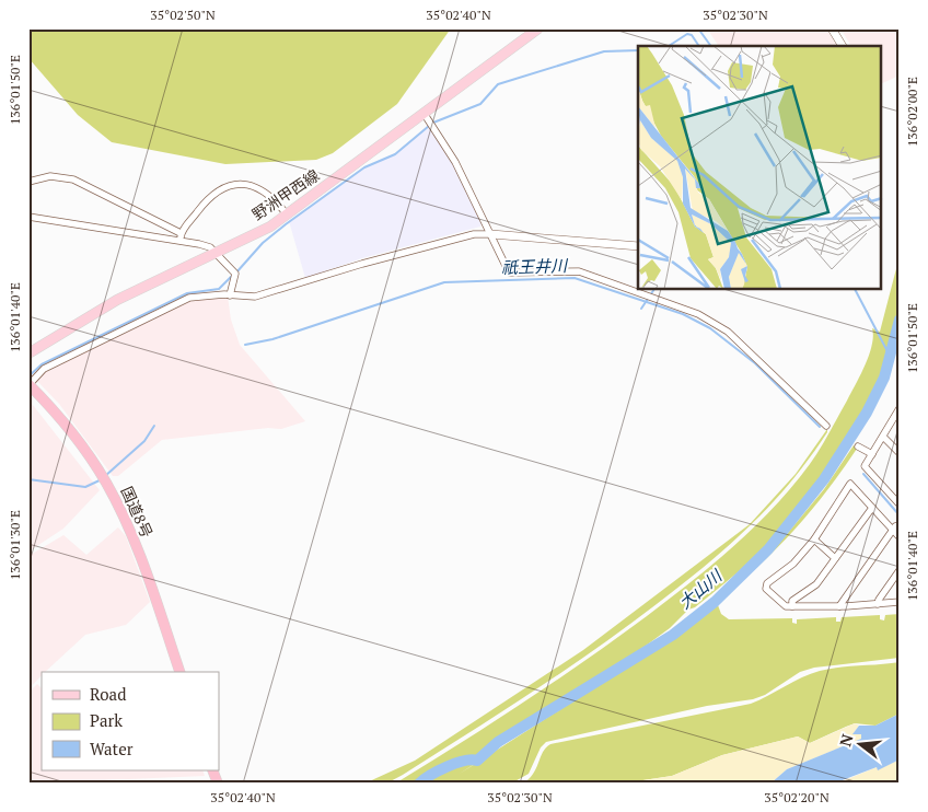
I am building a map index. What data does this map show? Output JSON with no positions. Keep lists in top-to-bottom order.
{
  "streets": {
    "highway": ["国道8号"],
    "main road": ["野洲甲西線"]
  },
  "water": ["祇王井川", "大山川"],
  "legend": ["Road", "Park", "Water"],
  "north": "left",
  "coordinates": [
    "35°02'50\"N",
    "35°02'40\"N",
    "35°02'30\"N",
    "136°01'50\"E",
    "136°02'00\"E",
    "136°01'40\"E",
    "136°01'30\"E",
    "35°02'20\"N"
  ]
}
